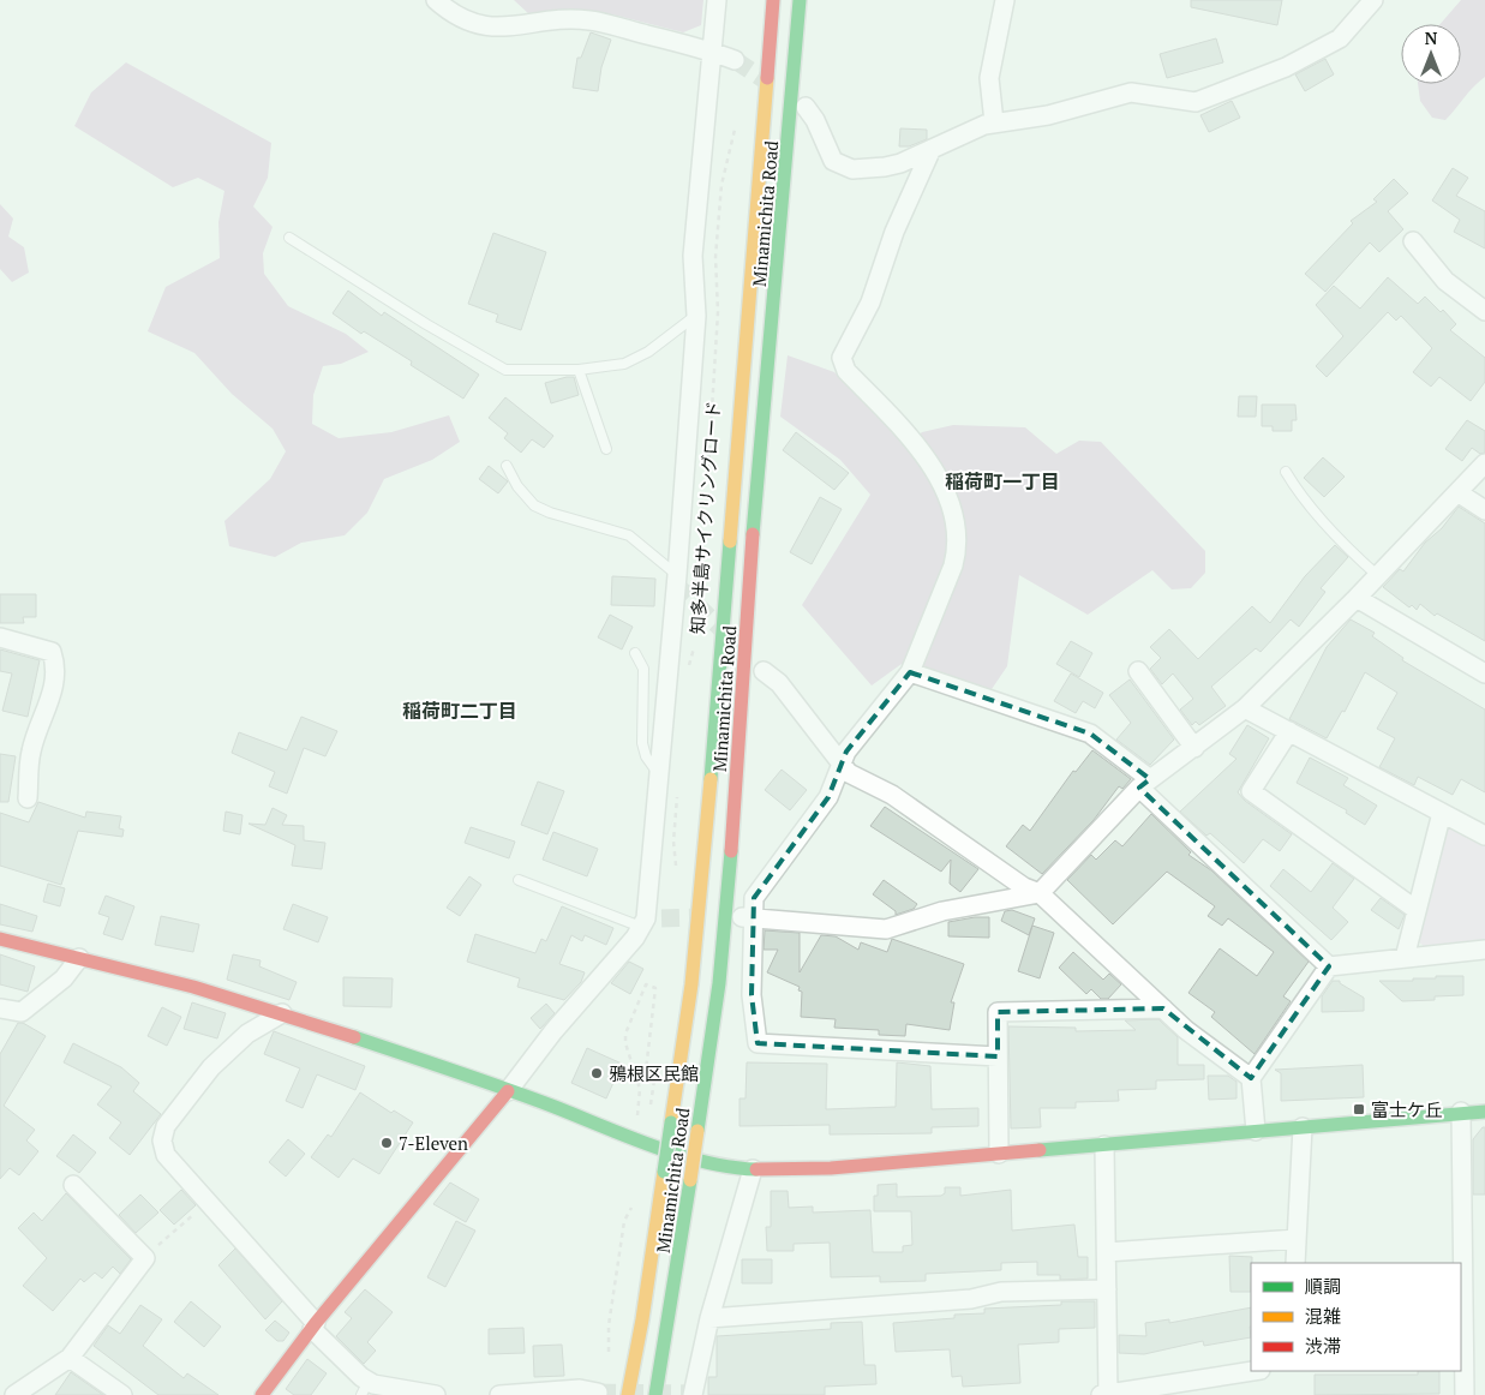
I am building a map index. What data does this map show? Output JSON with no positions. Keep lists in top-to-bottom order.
{
  "streets": {
    "main road": ["Minamichita Road"],
    "path": ["知多半島サイクリングロード"]
  },
  "districts": ["稲荷町一丁目", "稲荷町二丁目"],
  "places": {
    "other": ["鴉根区民館", "7-Eleven"],
    "transit": ["富士ケ丘"]
  },
  "legend": ["順調", "混雑", "渋滞"],
  "north": "top"
}
